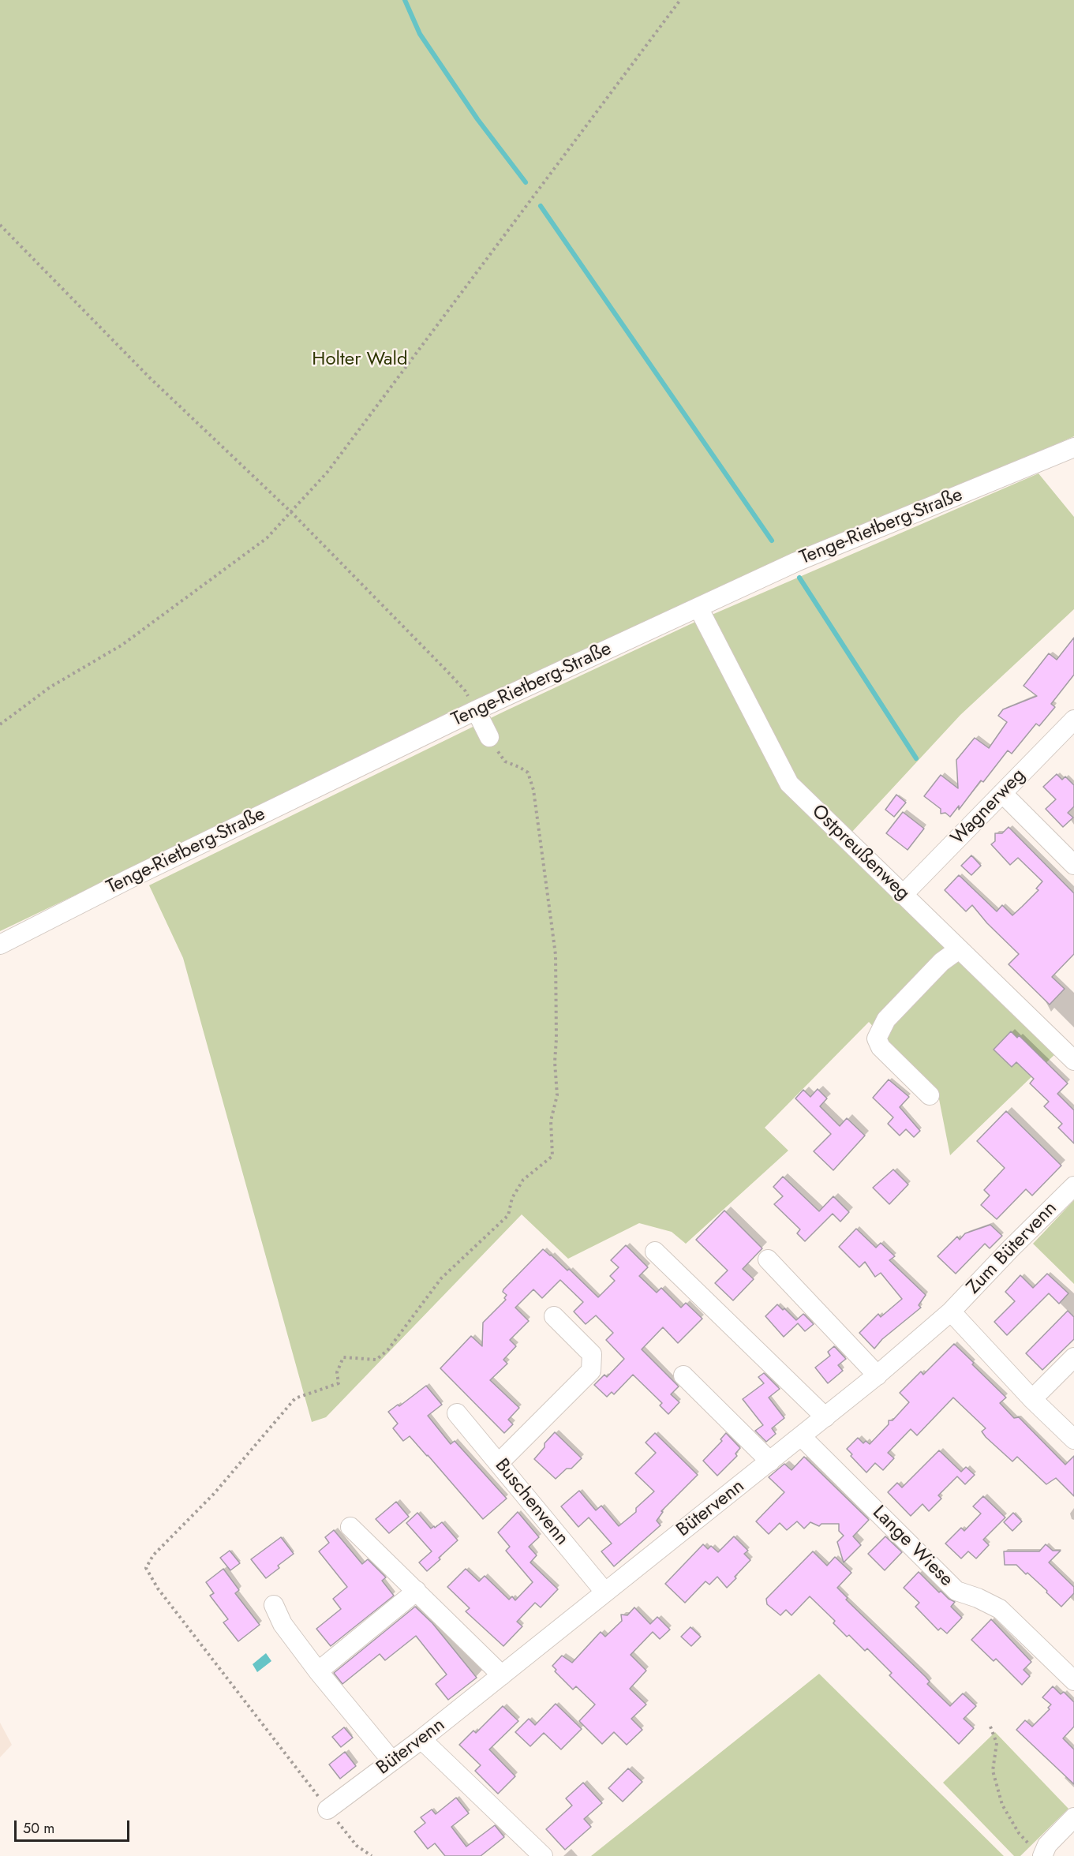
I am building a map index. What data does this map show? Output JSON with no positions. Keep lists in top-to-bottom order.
{
  "streets": {
    "street": [
      "Tenge-Rietberg-Straße",
      "Wagnerweg",
      "Ostpreußenweg",
      "Zum Bütervenn",
      "Buschenvenn",
      "Bütervenn",
      "Lange Wiese"
    ]
  },
  "crossings": [
    ["Tenge-Rietberg-Straße", "Ostpreußenweg"],
    ["Wagnerweg", "Ostpreußenweg"],
    ["Zum Bütervenn", "Bütervenn"],
    ["Buschenvenn", "Bütervenn"],
    ["Bütervenn", "Lange Wiese"]
  ],
  "parks": ["Holter Wald"],
  "scale_bar": "50 m"
}
